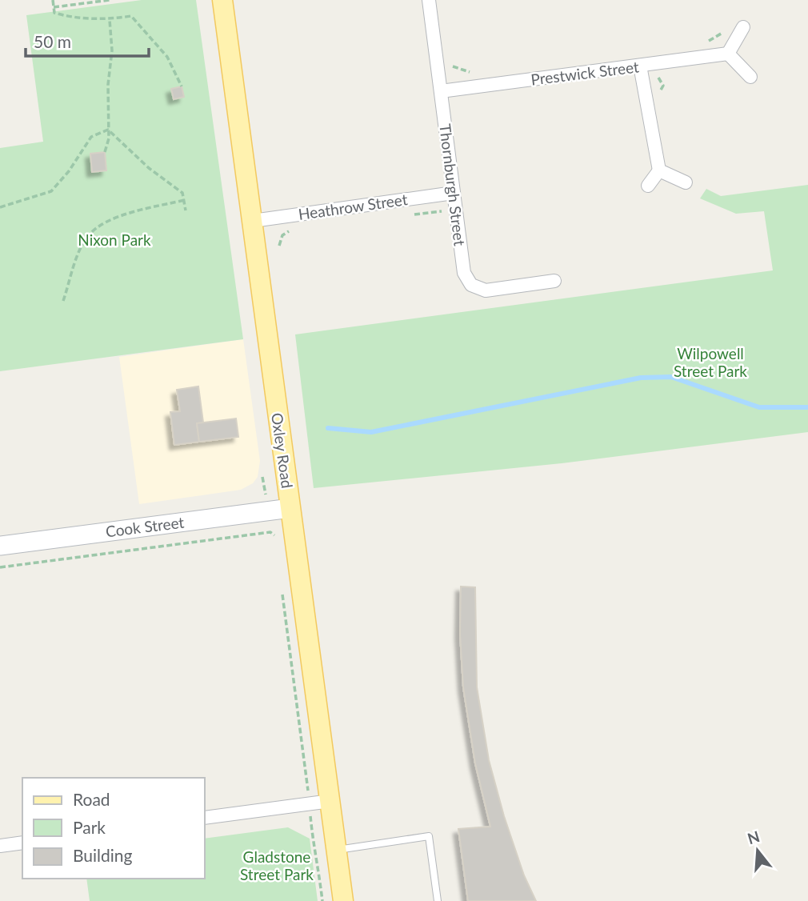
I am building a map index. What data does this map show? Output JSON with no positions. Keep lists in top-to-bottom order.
{
  "streets": {
    "main road": ["Oxley Road"],
    "street": [
      "Prestwick Street",
      "Thornburgh Street",
      "Heathrow Street",
      "Cook Street"
    ]
  },
  "crossings": [
    ["Prestwick Street", "Thornburgh Street"],
    ["Thornburgh Street", "Heathrow Street"],
    ["Heathrow Street", "Oxley Road"],
    ["Oxley Road", "Cook Street"]
  ],
  "parks": ["Nixon Park", "Wilpowell Street Park", "Gladstone Street Park"],
  "legend": ["Road", "Park", "Building"],
  "scale_bar": "50 m",
  "north": "top"
}
